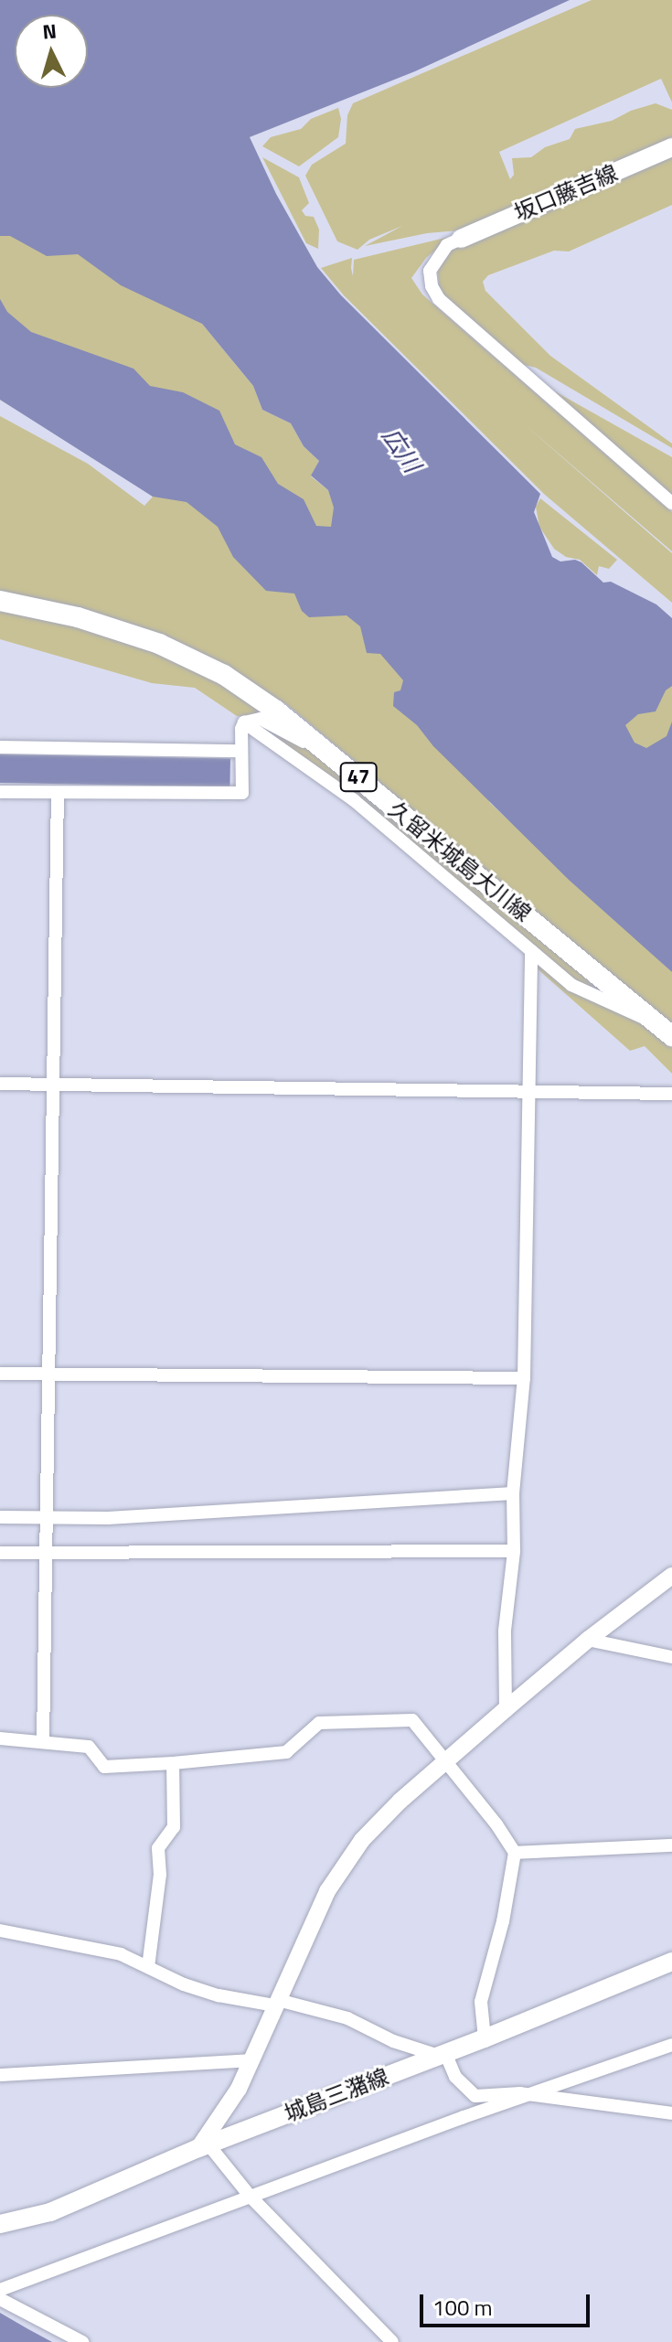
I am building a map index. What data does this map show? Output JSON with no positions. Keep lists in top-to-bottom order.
{
  "streets": {
    "main road": [
      "坂口藤吉線",
      "47",
      "久留米城島大川線",
      "城島三潴線"
    ]
  },
  "water": ["広川"],
  "scale_bar": "100 m",
  "north": "top"
}
